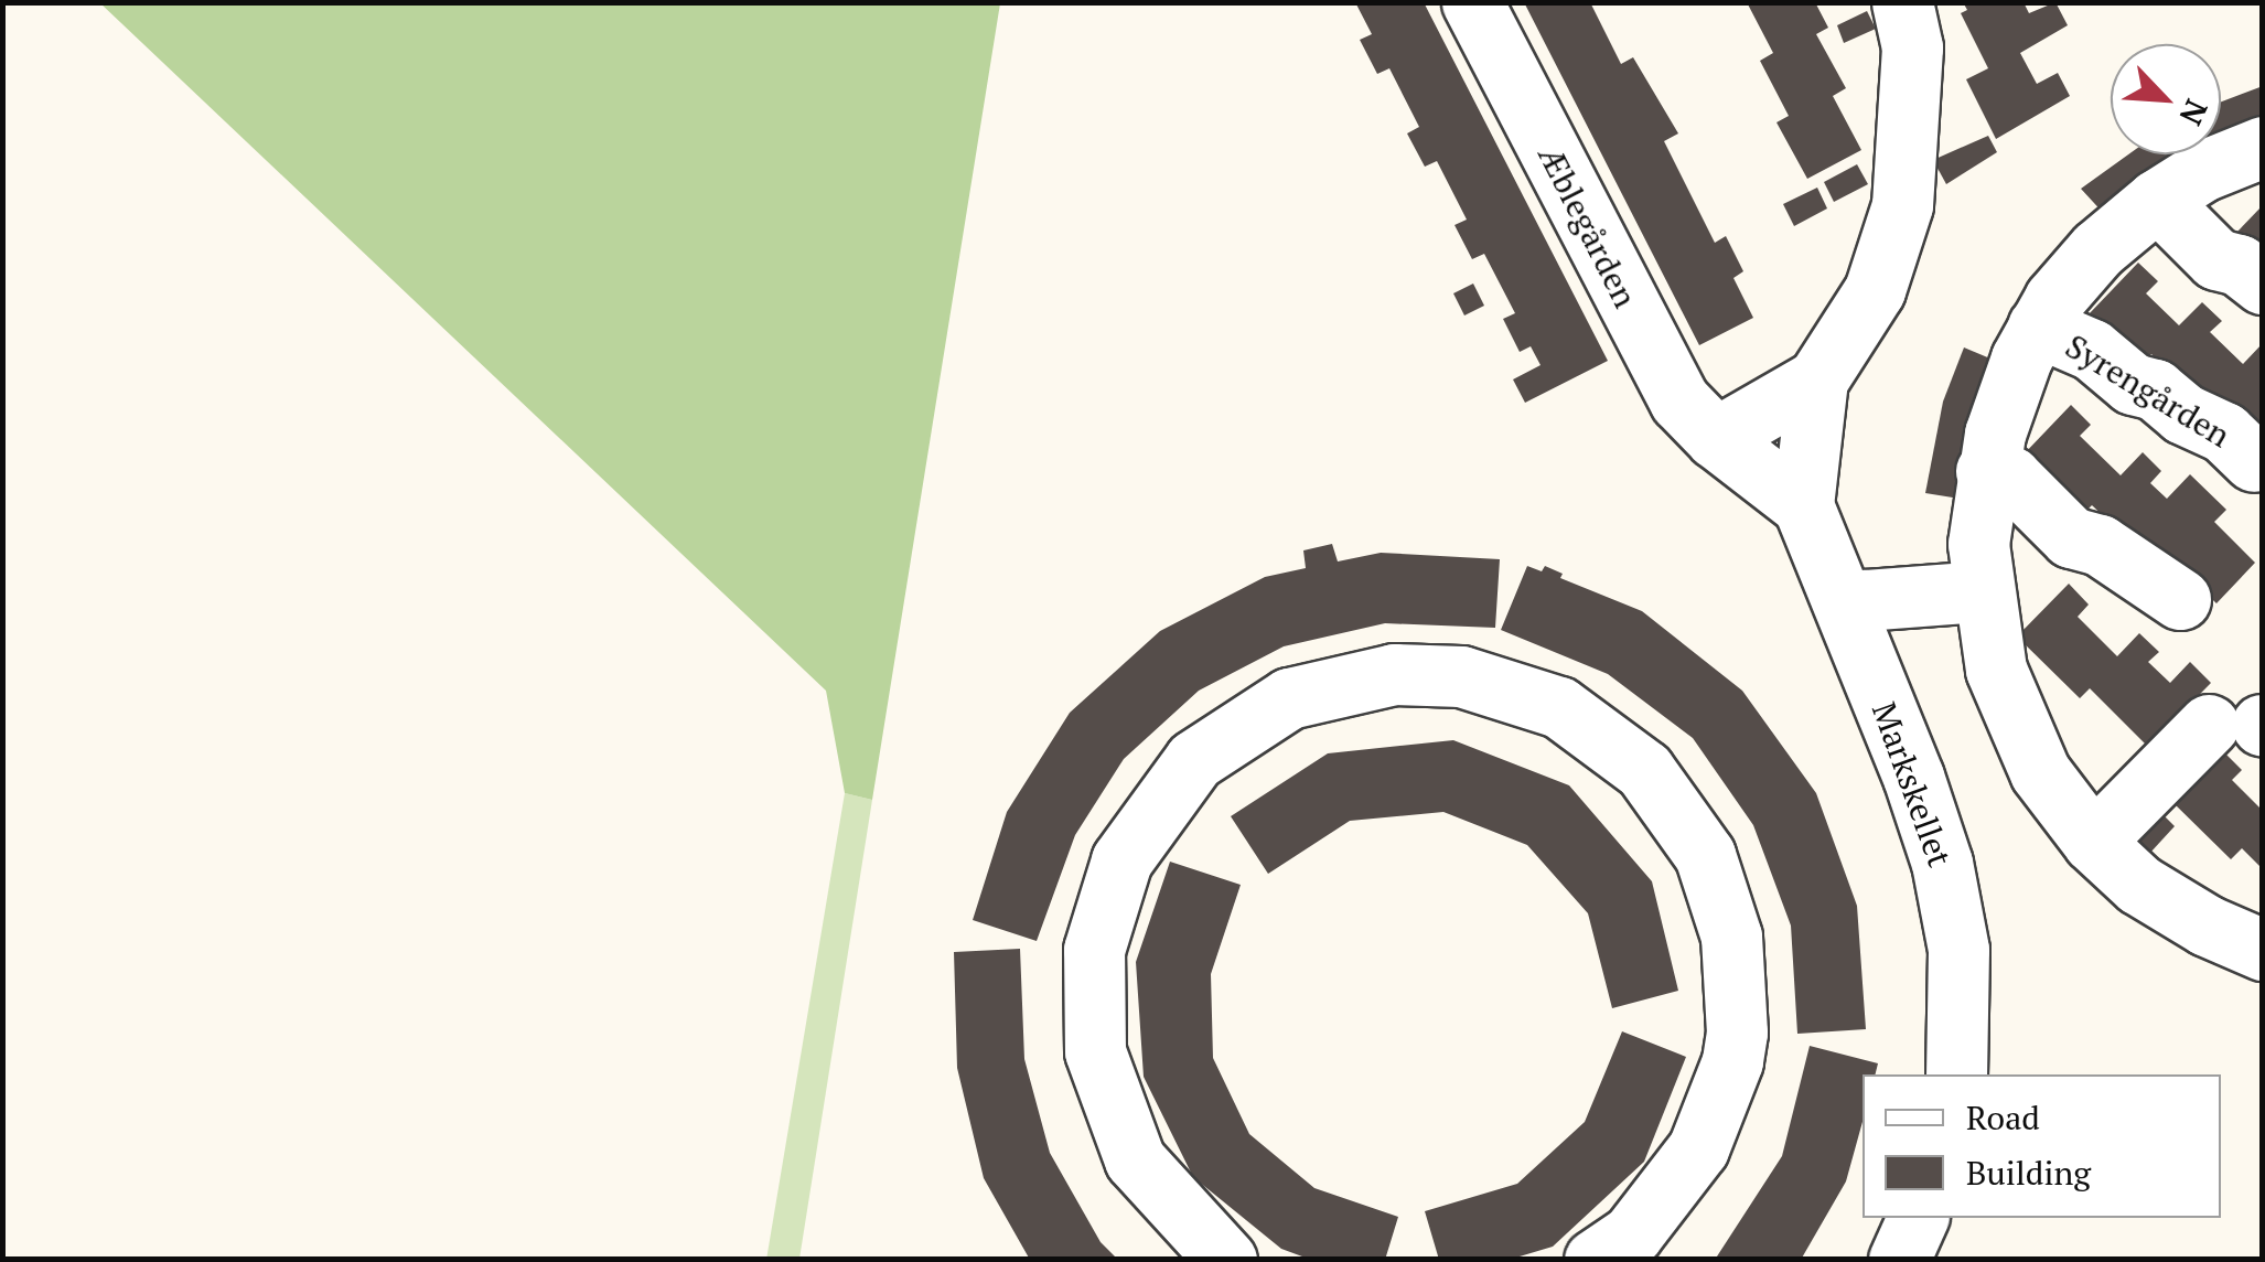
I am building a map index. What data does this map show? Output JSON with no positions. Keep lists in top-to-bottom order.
{
  "streets": {
    "street": ["Æblegården", "Syrengården", "Markskellet"]
  },
  "crossings": [
    ["Æblegården", "Markskellet"]
  ],
  "legend": ["Road", "Building"],
  "north": "bottom right"
}
